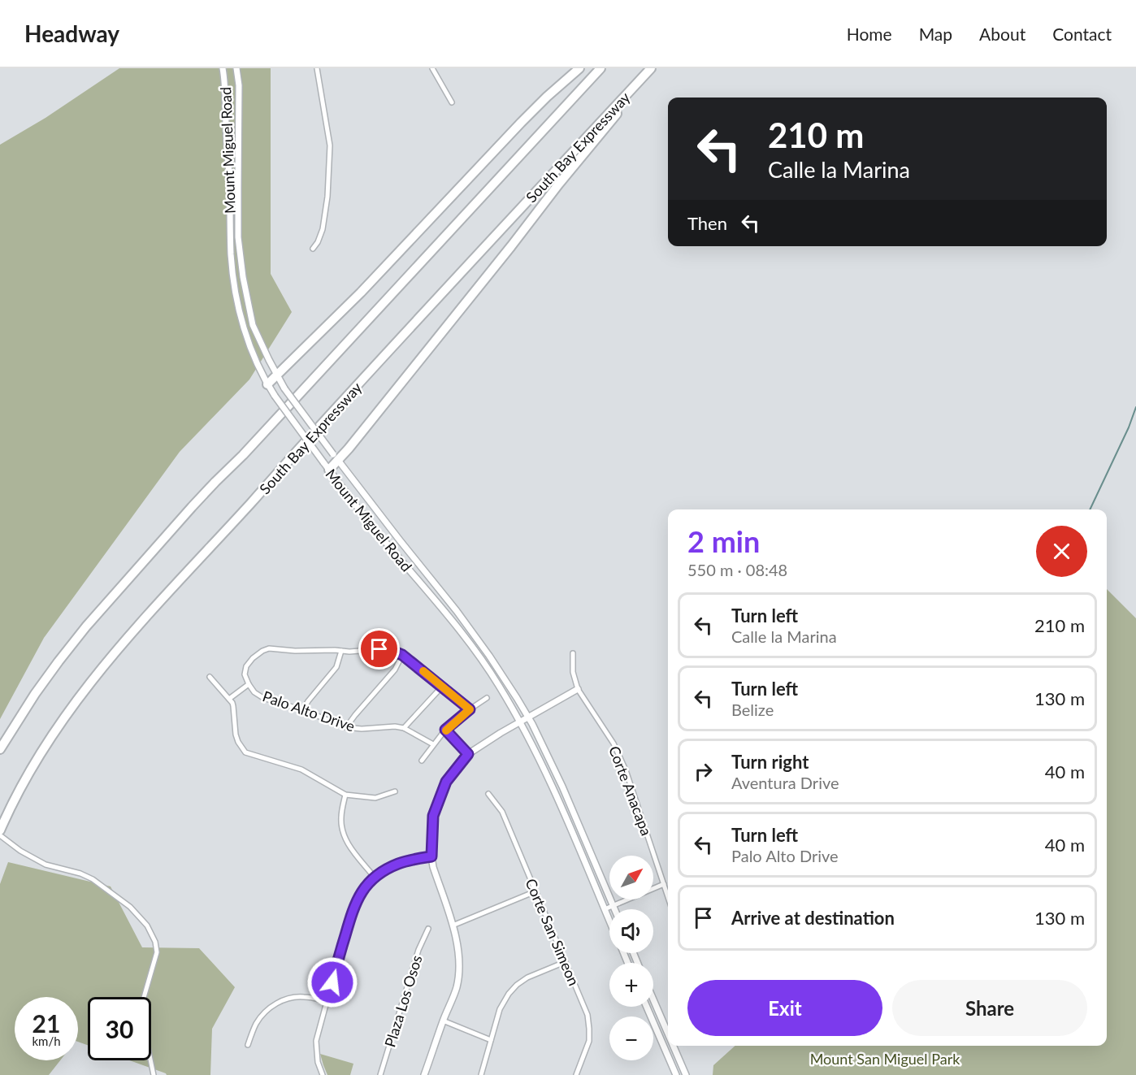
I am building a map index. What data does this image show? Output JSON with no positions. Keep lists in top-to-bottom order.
{
  "streets": {
    "highway": ["South Bay Expressway"],
    "street": [
      "Mount Miguel Road",
      "Palo Alto Drive",
      "Corte Anacapa",
      "Corte San Simeon",
      "Plaza Los Osos"
    ]
  },
  "parks": ["Mount San Miguel Park"],
  "north": "top right",
  "page": {
    "header": "Headway",
    "nav": [
      "Home",
      "Map",
      "About",
      "Contact"
    ],
    "turn": ["210 m", "Calle la Marina"],
    "then": "Then",
    "heading": ["2 min", "550 m · 08:48"],
    "list": [
      {
        "name": "Turn left",
        "note": "Calle la Marina",
        "value": "210 m"
      },
      {
        "name": "Turn left",
        "note": "Belize",
        "value": "130 m"
      },
      {
        "name": "Turn right",
        "note": "Aventura Drive",
        "value": "40 m"
      },
      {
        "name": "Turn left",
        "note": "Palo Alto Drive",
        "value": "40 m"
      },
      {
        "name": "Arrive at destination",
        "value": "130 m"
      }
    ],
    "map_buttons": ["+", "−"],
    "buttons": ["Exit", "Share"],
    "speed": "21 km/h",
    "limit": "30"
  }
}
